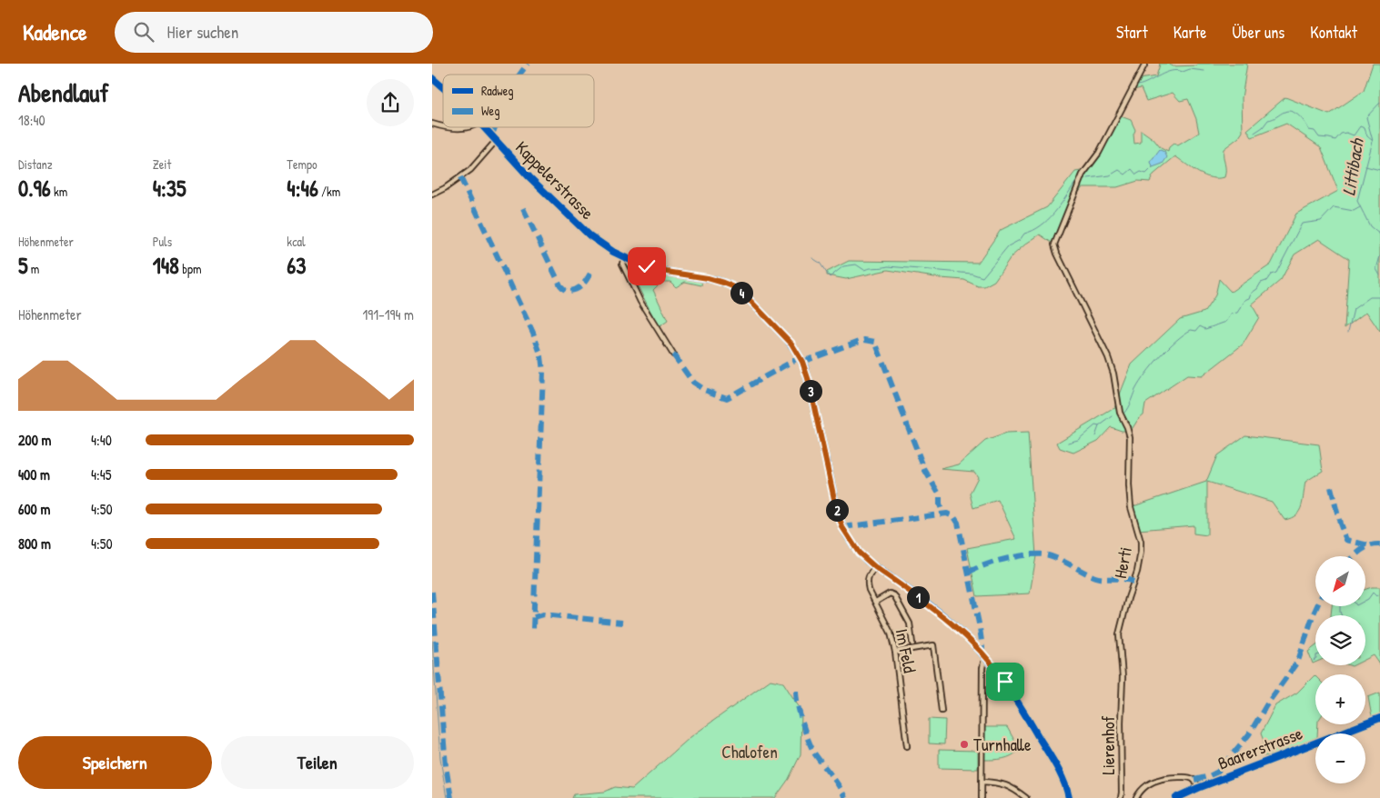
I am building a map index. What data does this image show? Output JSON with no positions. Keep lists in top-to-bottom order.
{
  "streets": {
    "street": [
      "Kappelerstrasse",
      "Herti",
      "Im Feld",
      "Lierenhof",
      "Baarerstrasse"
    ]
  },
  "crossings": [
    ["Kappelerstrasse", "Im Feld"],
    ["Herti", "Lierenhof"]
  ],
  "water": ["Littibach"],
  "parks": ["Chalofen"],
  "places": ["Turnhalle"],
  "legend": ["Radweg", "Weg"],
  "north": "bottom left",
  "page": {
    "header": "Kadence",
    "search": "Hier suchen",
    "nav": [
      "Start",
      "Karte",
      "Über uns",
      "Kontakt"
    ],
    "heading": ["Abendlauf", "18:40"],
    "stats": [
      ["Distanz", "0.96 km"],
      ["Zeit", "4:35"],
      ["Tempo", "4:46 /km"],
      ["Höhenmeter", "5 m"],
      ["Puls", "148 bpm"],
      ["kcal", "63"]
    ],
    "pins": [
      "4",
      "3",
      "2",
      "1"
    ],
    "chart": ["Höhenmeter", "191–194 m"],
    "list": [
      {
        "name": "200 m",
        "note": "4:40"
      },
      {
        "name": "400 m",
        "note": "4:45"
      },
      {
        "name": "600 m",
        "note": "4:50"
      },
      {
        "name": "800 m",
        "note": "4:50"
      }
    ],
    "map_buttons": ["+", "−"],
    "buttons": ["Speichern", "Teilen"]
  }
}
